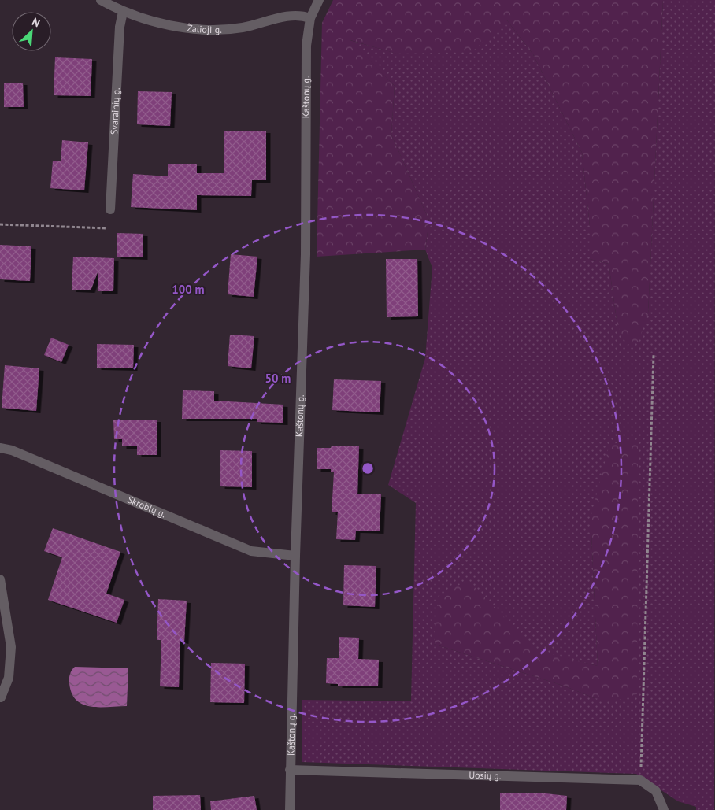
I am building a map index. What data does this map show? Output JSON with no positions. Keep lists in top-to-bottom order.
{
  "streets": {
    "street": [
      "Žalioji g.",
      "Kaštonų g.",
      "Svarainių g.",
      "Skroblų g.",
      "Uosių g."
    ]
  },
  "crossings": [
    ["Žalioji g.", "Kaštonų g."],
    ["Žalioji g.", "Svarainių g."],
    ["Kaštonų g.", "Skroblų g."],
    ["Kaštonų g.", "Uosių g."]
  ],
  "north": "top right",
  "rings": ["100 m", "50 m"]
}
